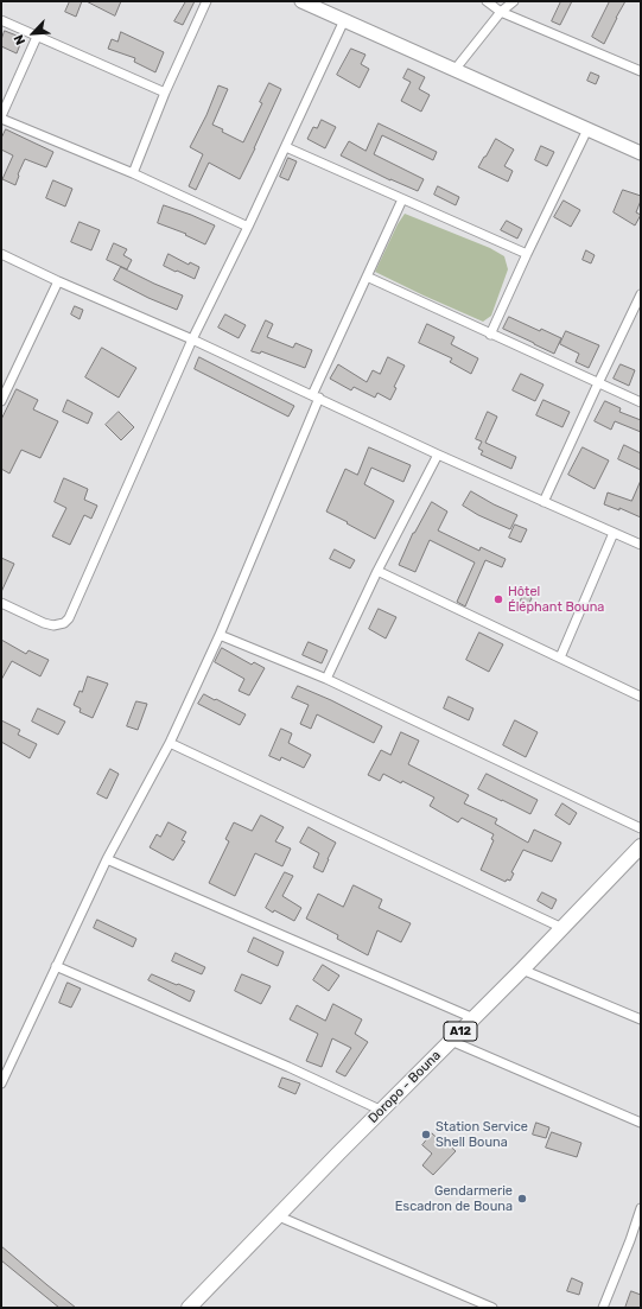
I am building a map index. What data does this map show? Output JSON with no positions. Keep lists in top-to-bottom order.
{
  "streets": {
    "main road": ["A12", "Doropo - Bouna"]
  },
  "places": ["Hôtel Éléphant Bouna", "Station Service Shell Bouna", "Gendarmerie Escadron de Bouna"],
  "north": "bottom left"
}
